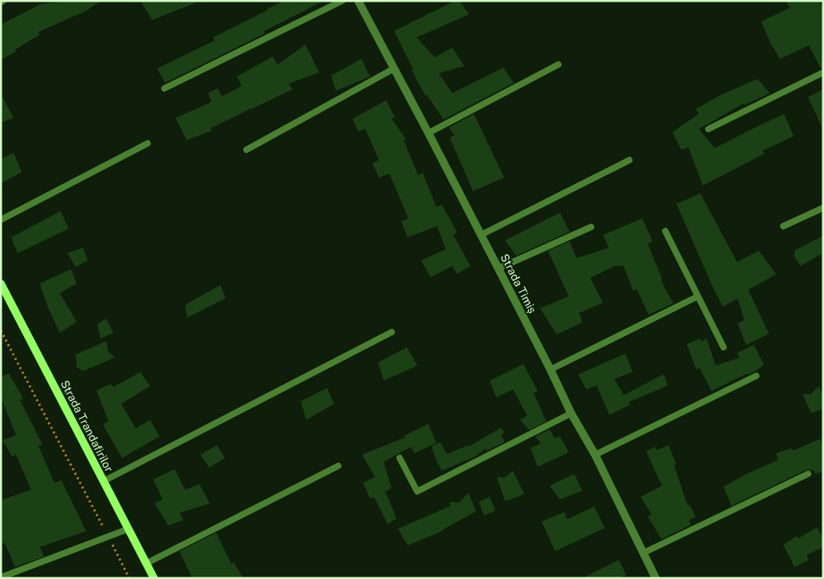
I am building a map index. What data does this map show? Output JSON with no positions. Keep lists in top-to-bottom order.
{
  "streets": {
    "main road": ["Strada Trandafirilor"],
    "street": ["Strada Timiș"]
  }
}
